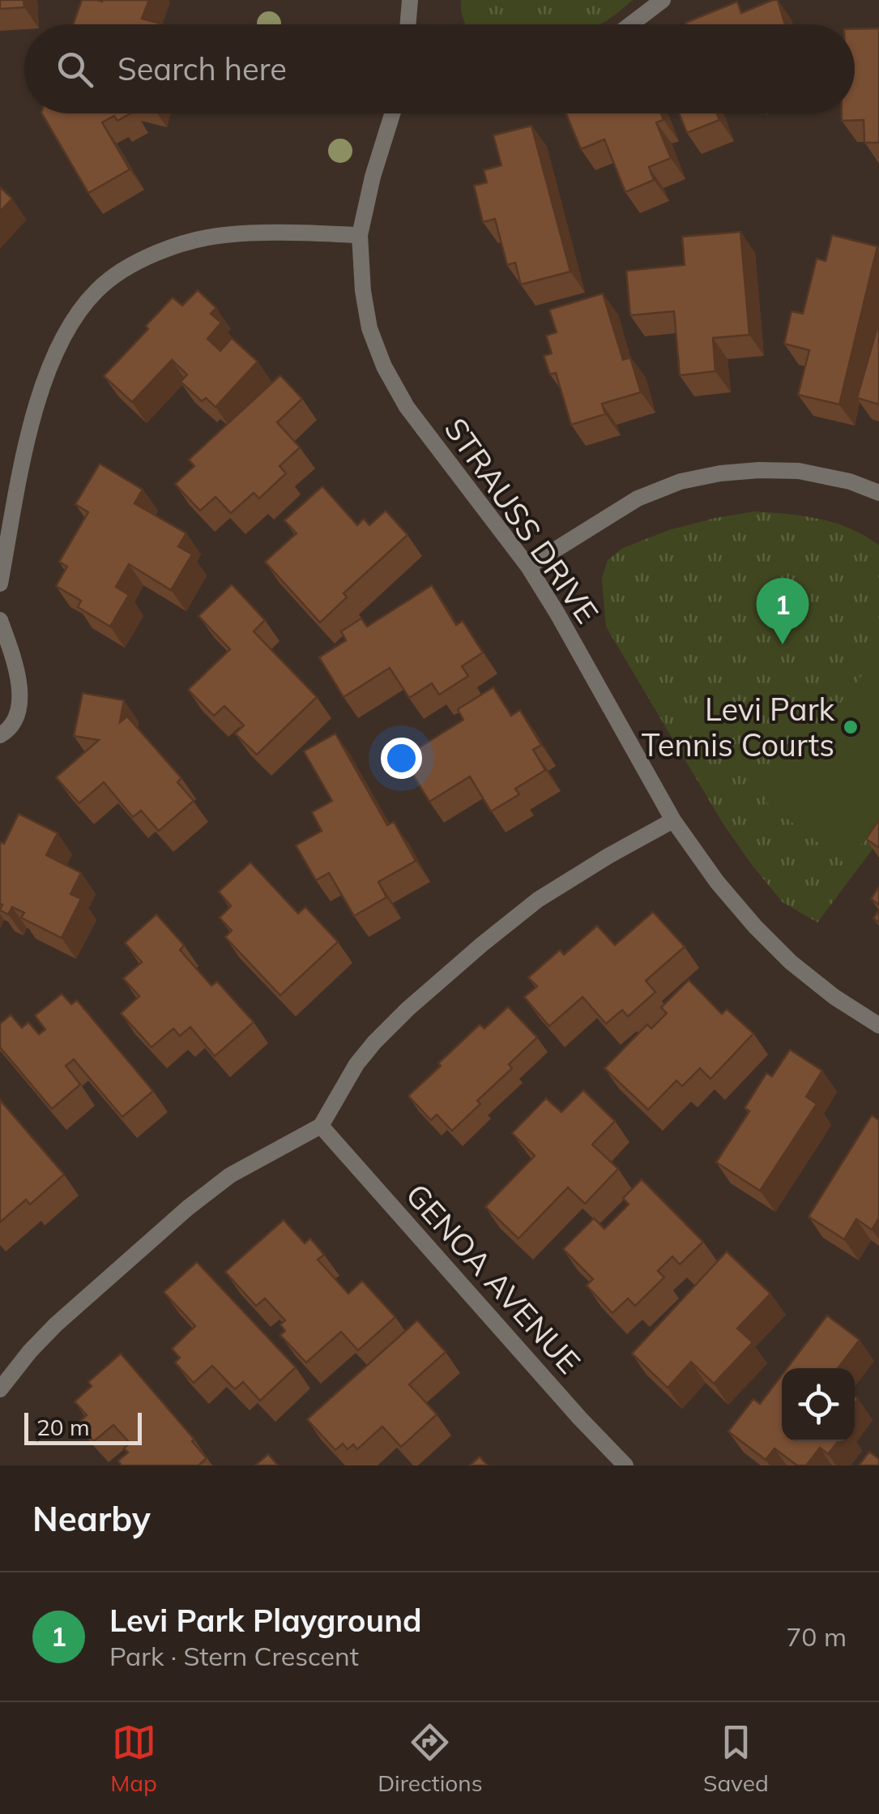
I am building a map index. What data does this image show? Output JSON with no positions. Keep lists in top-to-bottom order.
{
  "streets": {
    "street": ["STRAUSS DRIVE", "GENOA AVENUE"]
  },
  "places": ["Levi Park Tennis Courts"],
  "scale_bar": "20 m",
  "page": {
    "search": "Search here",
    "pins": "1",
    "scale": "20 m",
    "heading": "Nearby",
    "list": [
      {
        "mark": "1",
        "name": "Levi Park Playground",
        "note": "Park · Stern Crescent",
        "value": "70 m"
      }
    ],
    "nav": ["Map", "Directions", "Saved"]
  }
}
